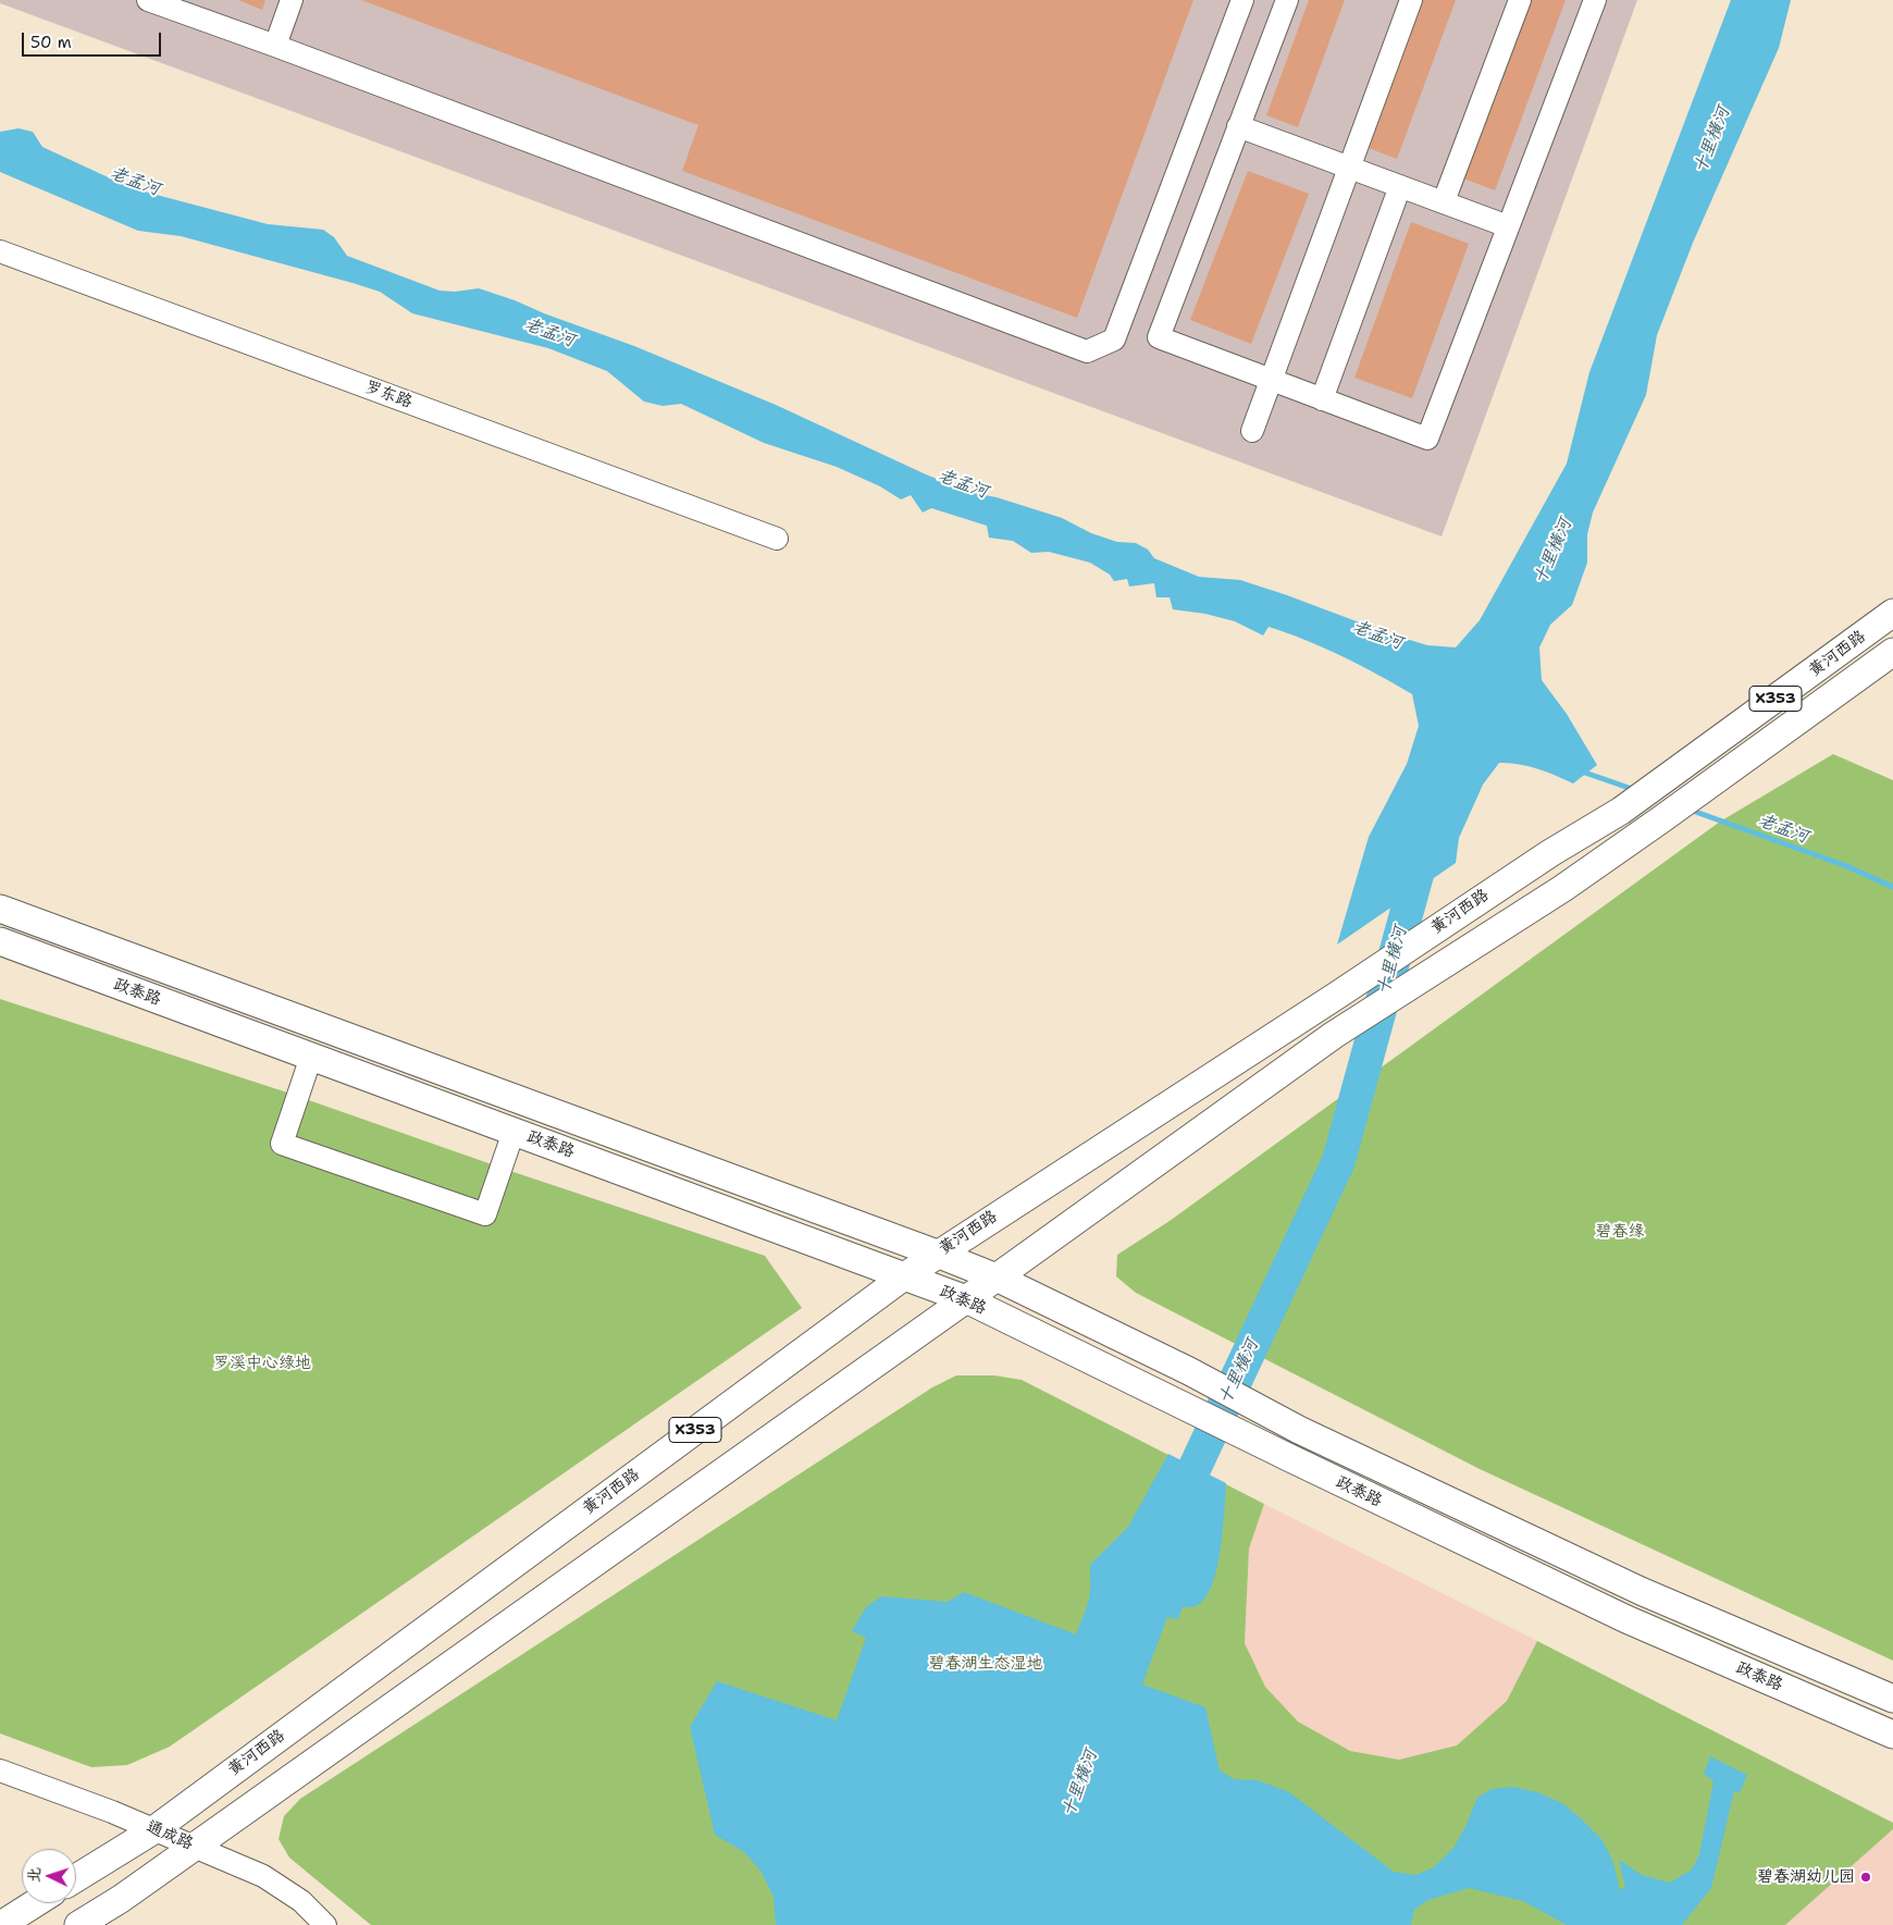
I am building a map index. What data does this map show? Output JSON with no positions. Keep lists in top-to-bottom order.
{
  "streets": {
    "main road": ["黄河西路", "X353", "政泰路"],
    "street": ["罗东路", "通成路"]
  },
  "crossings": [
    ["黄河西路", "政泰路"],
    ["黄河西路", "通成路"]
  ],
  "water": ["十里横河", "老孟河"],
  "parks": ["碧春缘", "罗溪中心绿地", "碧春湖生态湿地"],
  "places": ["碧春湖幼儿园"],
  "scale_bar": "50 m",
  "north": "left"
}
